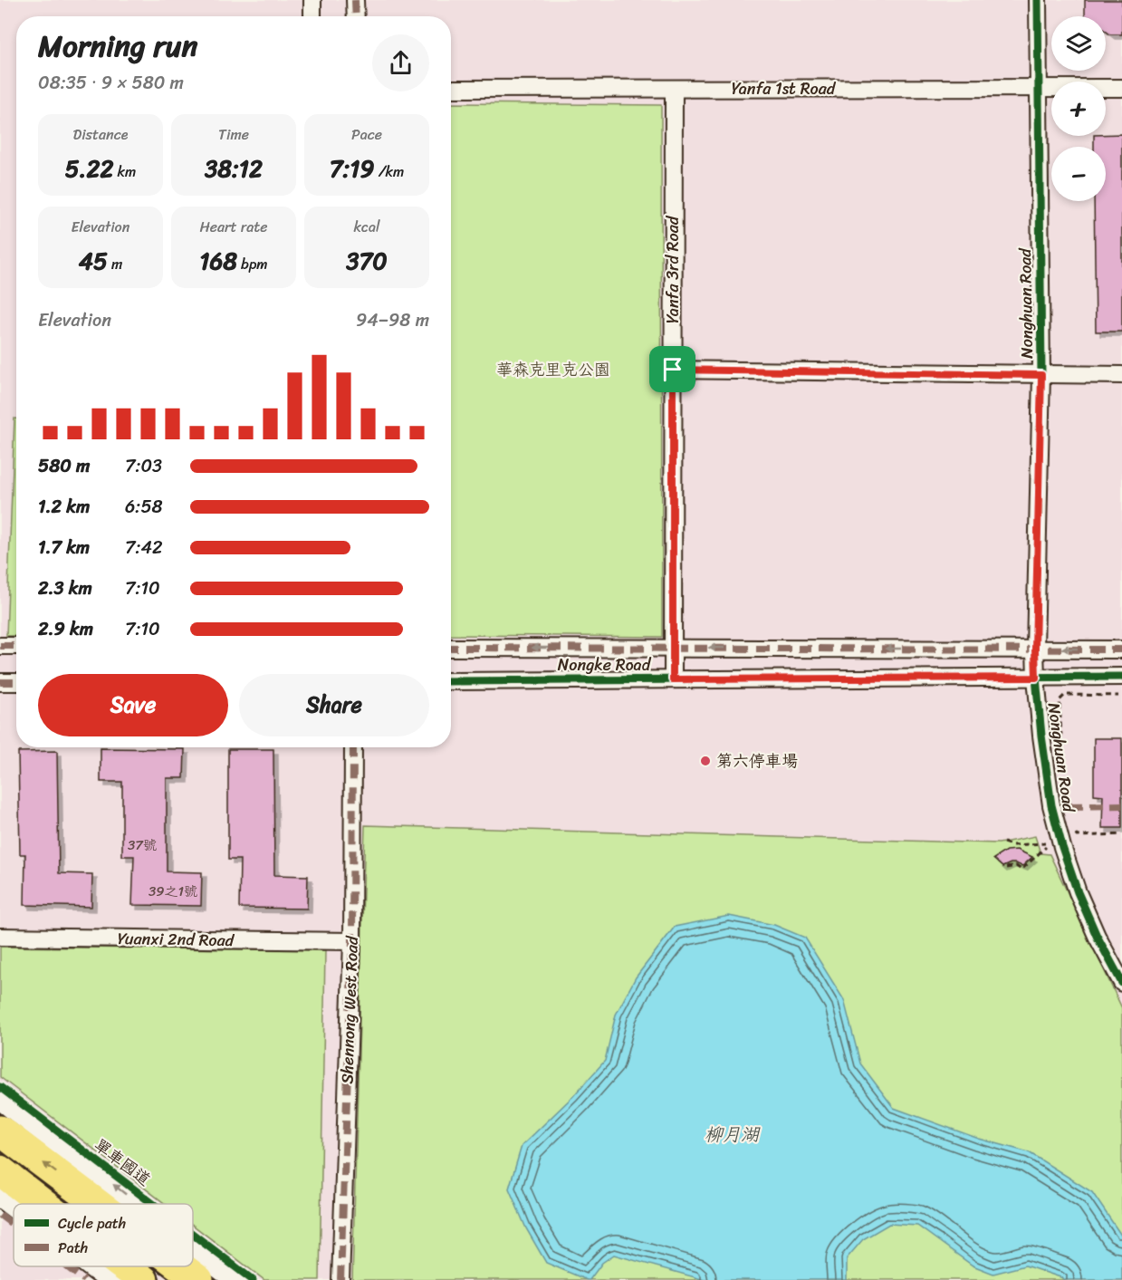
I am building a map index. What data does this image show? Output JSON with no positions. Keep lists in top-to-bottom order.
{
  "streets": {
    "street": [
      "Yanfa 1st Road",
      "Yanfa 3rd Road",
      "Nonghuan Road",
      "Nongke Road",
      "Yuanxi 2nd Road",
      "Shennong West Road"
    ],
    "cycle path": ["單車國道"]
  },
  "crossings": [
    ["Yanfa 1st Road", "Yanfa 3rd Road"],
    ["Yanfa 1st Road", "Nonghuan Road"],
    ["Yanfa 3rd Road", "Nongke Road"],
    ["Nonghuan Road", "Nongke Road"],
    ["Yuanxi 2nd Road", "Shennong West Road"]
  ],
  "water": ["柳月湖"],
  "parks": ["華森克里克公園"],
  "places": ["第六停車場"],
  "house_numbers": ["37號", "39之1號"],
  "legend": ["Cycle path", "Path"],
  "page": {
    "map_buttons": ["+", "−"],
    "heading": ["Morning run", "08:35 · 9 × 580 m"],
    "stats": [
      ["Distance", "5.22 km"],
      ["Time", "38:12"],
      ["Pace", "7:19 /km"],
      ["Elevation", "45 m"],
      ["Heart rate", "168 bpm"],
      ["kcal", "370"]
    ],
    "chart": ["Elevation", "94–98 m"],
    "list": [
      {
        "name": "580 m",
        "note": "7:03"
      },
      {
        "name": "1.2 km",
        "note": "6:58"
      },
      {
        "name": "1.7 km",
        "note": "7:42"
      },
      {
        "name": "2.3 km",
        "note": "7:10"
      },
      {
        "name": "2.9 km",
        "note": "7:10"
      }
    ],
    "buttons": ["Save", "Share"]
  }
}
